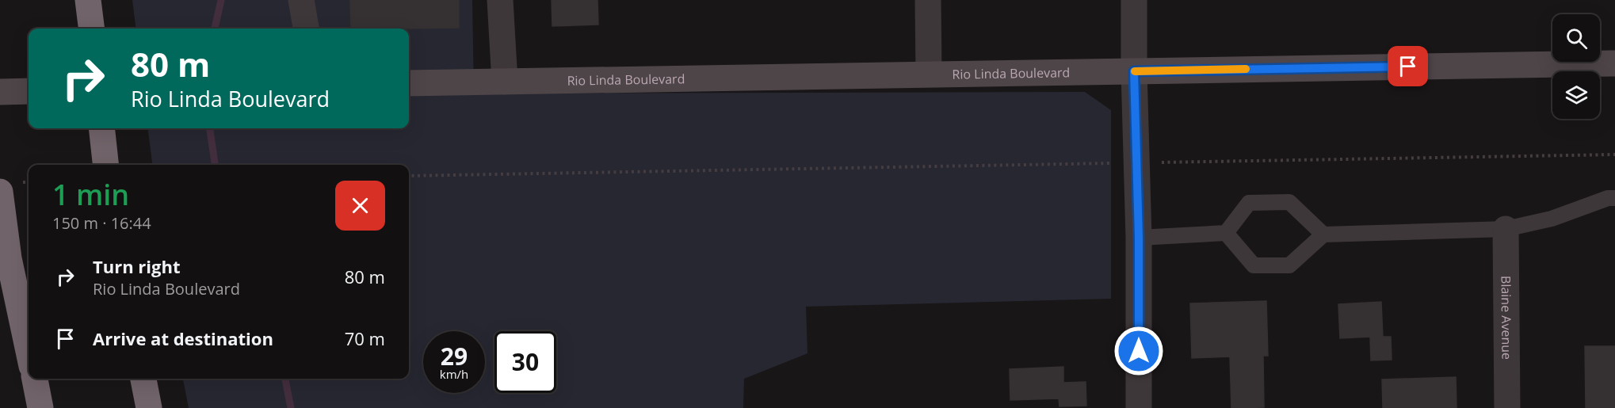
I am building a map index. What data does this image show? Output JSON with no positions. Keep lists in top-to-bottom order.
{
  "streets": {
    "main road": ["Rio Linda Boulevard"],
    "street": ["Blaine Avenue"]
  },
  "page": {
    "turn": ["80 m", "Rio Linda Boulevard"],
    "heading": ["1 min", "150 m · 16:44"],
    "list": [
      {
        "name": "Turn right",
        "note": "Rio Linda Boulevard",
        "value": "80 m"
      },
      {
        "name": "Arrive at destination",
        "value": "70 m"
      }
    ],
    "speed": "29 km/h",
    "limit": "30"
  }
}
